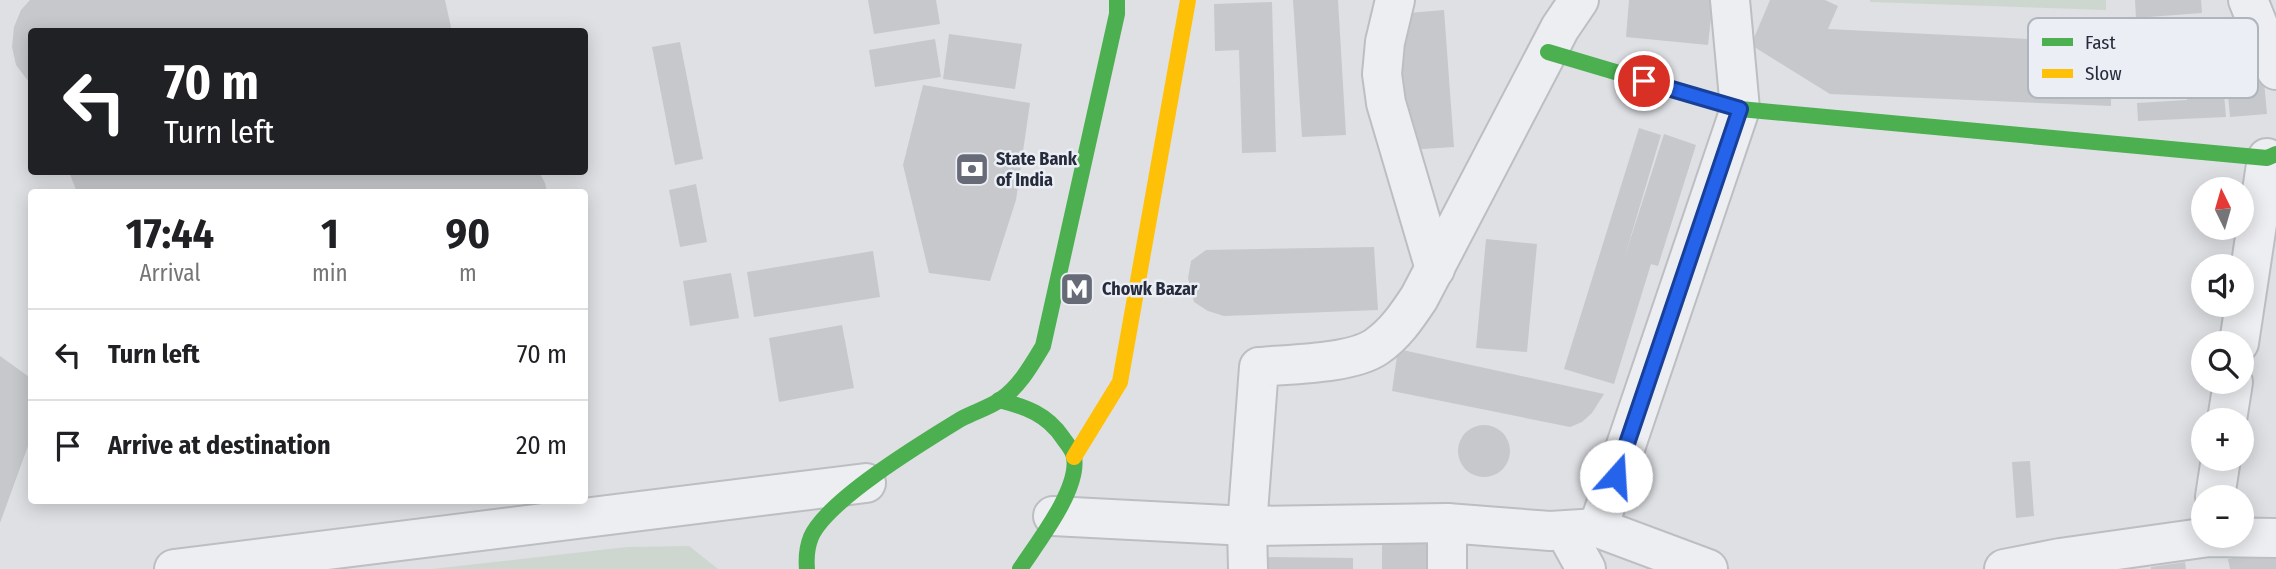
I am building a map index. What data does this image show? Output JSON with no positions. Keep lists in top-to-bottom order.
{
  "places": {
    "bank": ["State Bank of India"],
    "metro station": ["Chowk Bazar"]
  },
  "legend": ["Fast", "Slow"],
  "north": "top",
  "page": {
    "turn": ["70 m", "Turn left"],
    "map_buttons": ["+", "−"],
    "eta": [
      "17:44",
      "Arrival",
      "1",
      "min",
      "90",
      "m"
    ],
    "list": [
      {
        "name": "Turn left",
        "value": "70 m"
      },
      {
        "name": "Arrive at destination",
        "value": "20 m"
      }
    ]
  }
}
